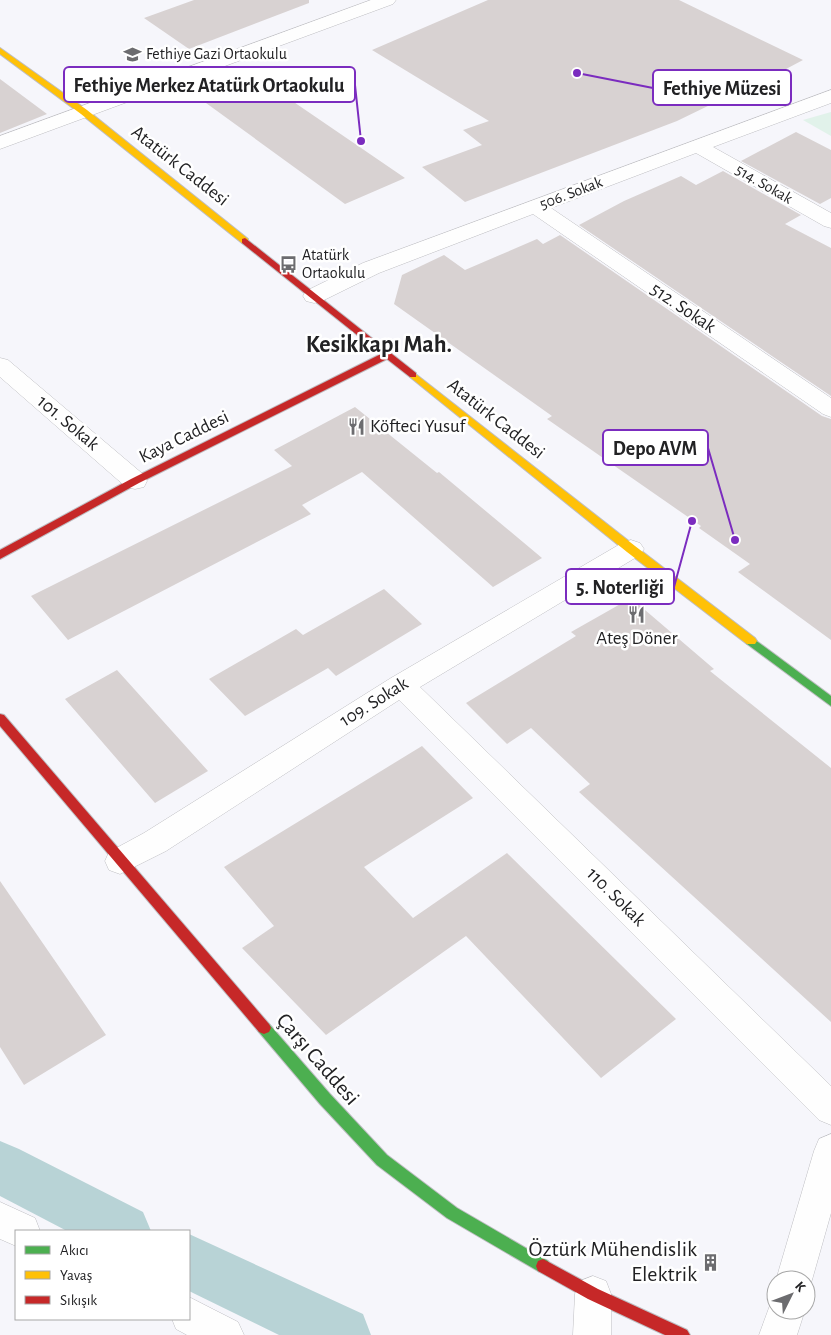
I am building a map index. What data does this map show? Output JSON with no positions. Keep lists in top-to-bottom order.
{
  "streets": {
    "main road": ["Atatürk Caddesi", "Kaya Caddesi", "Çarşı Caddesi"],
    "street": [
      "514. Sokak",
      "506. Sokak",
      "512. Sokak",
      "101. Sokak",
      "109. Sokak",
      "110. Sokak"
    ]
  },
  "crossings": [
    ["Atatürk Caddesi", "506. Sokak"],
    ["Atatürk Caddesi", "Kaya Caddesi"],
    ["Atatürk Caddesi", "109. Sokak"],
    ["514. Sokak", "506. Sokak"],
    ["506. Sokak", "512. Sokak"],
    ["101. Sokak", "Kaya Caddesi"],
    ["109. Sokak", "110. Sokak"],
    ["109. Sokak", "Çarşı Caddesi"]
  ],
  "districts": ["Kesikkapı Mah."],
  "places": {
    "school or university": ["Fethiye Gazi Ortaokulu"],
    "other": [
      "Fethiye Müzesi",
      "Fethiye Merkez Atatürk Ortaokulu",
      "5. Noterliği",
      "Depo AVM"
    ],
    "bus stop": ["Atatürk Ortaokulu"],
    "restaurant": ["Köfteci Yusuf", "Ateş Döner"],
    "building": ["Öztürk Mühendislik Elektrik"]
  },
  "legend": ["Akıcı", "Yavaş", "Sıkışık"],
  "north": "top right"
}
